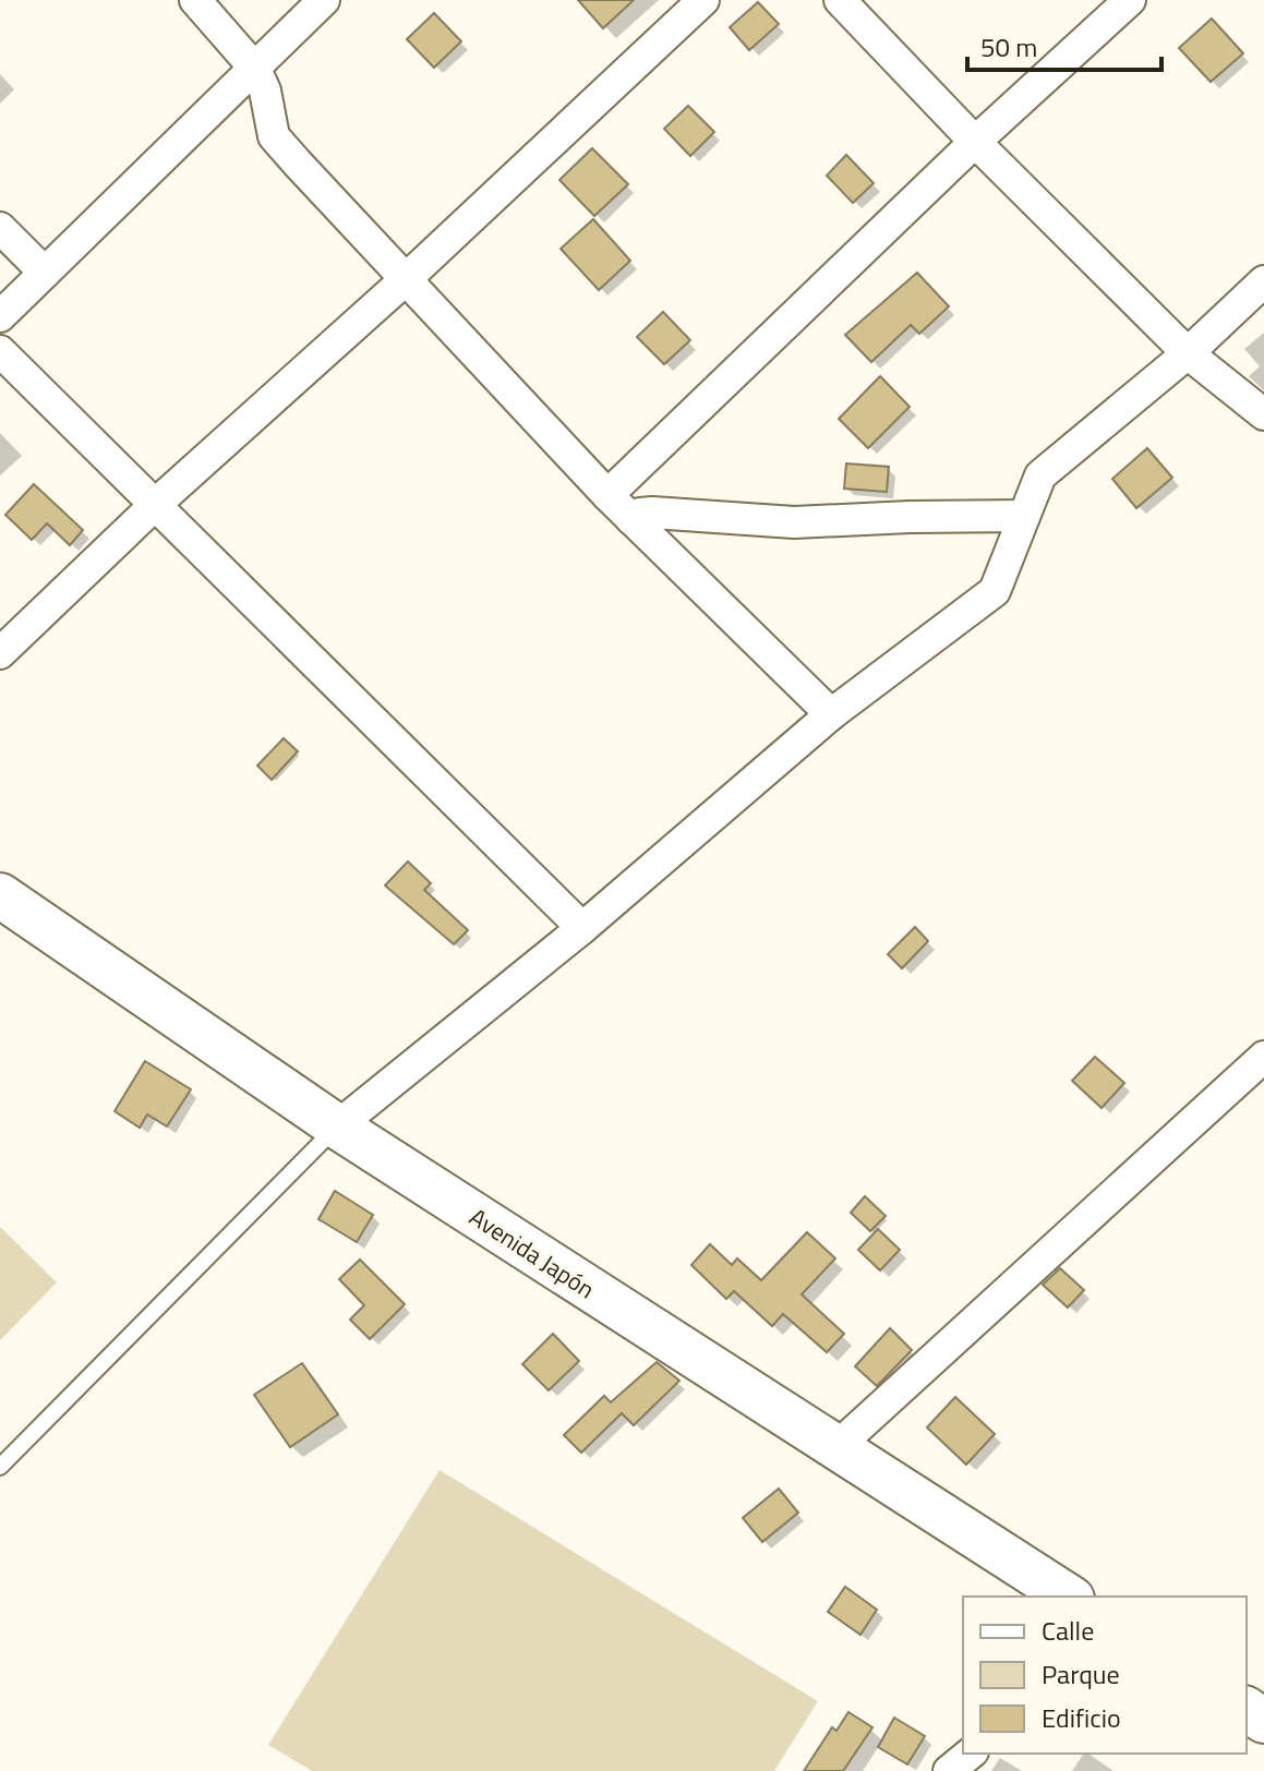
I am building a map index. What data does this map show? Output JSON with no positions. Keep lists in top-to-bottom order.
{
  "streets": {
    "street": ["Avenida Japón"]
  },
  "legend": ["Calle", "Parque", "Edificio"],
  "scale_bar": "50 m"
}
